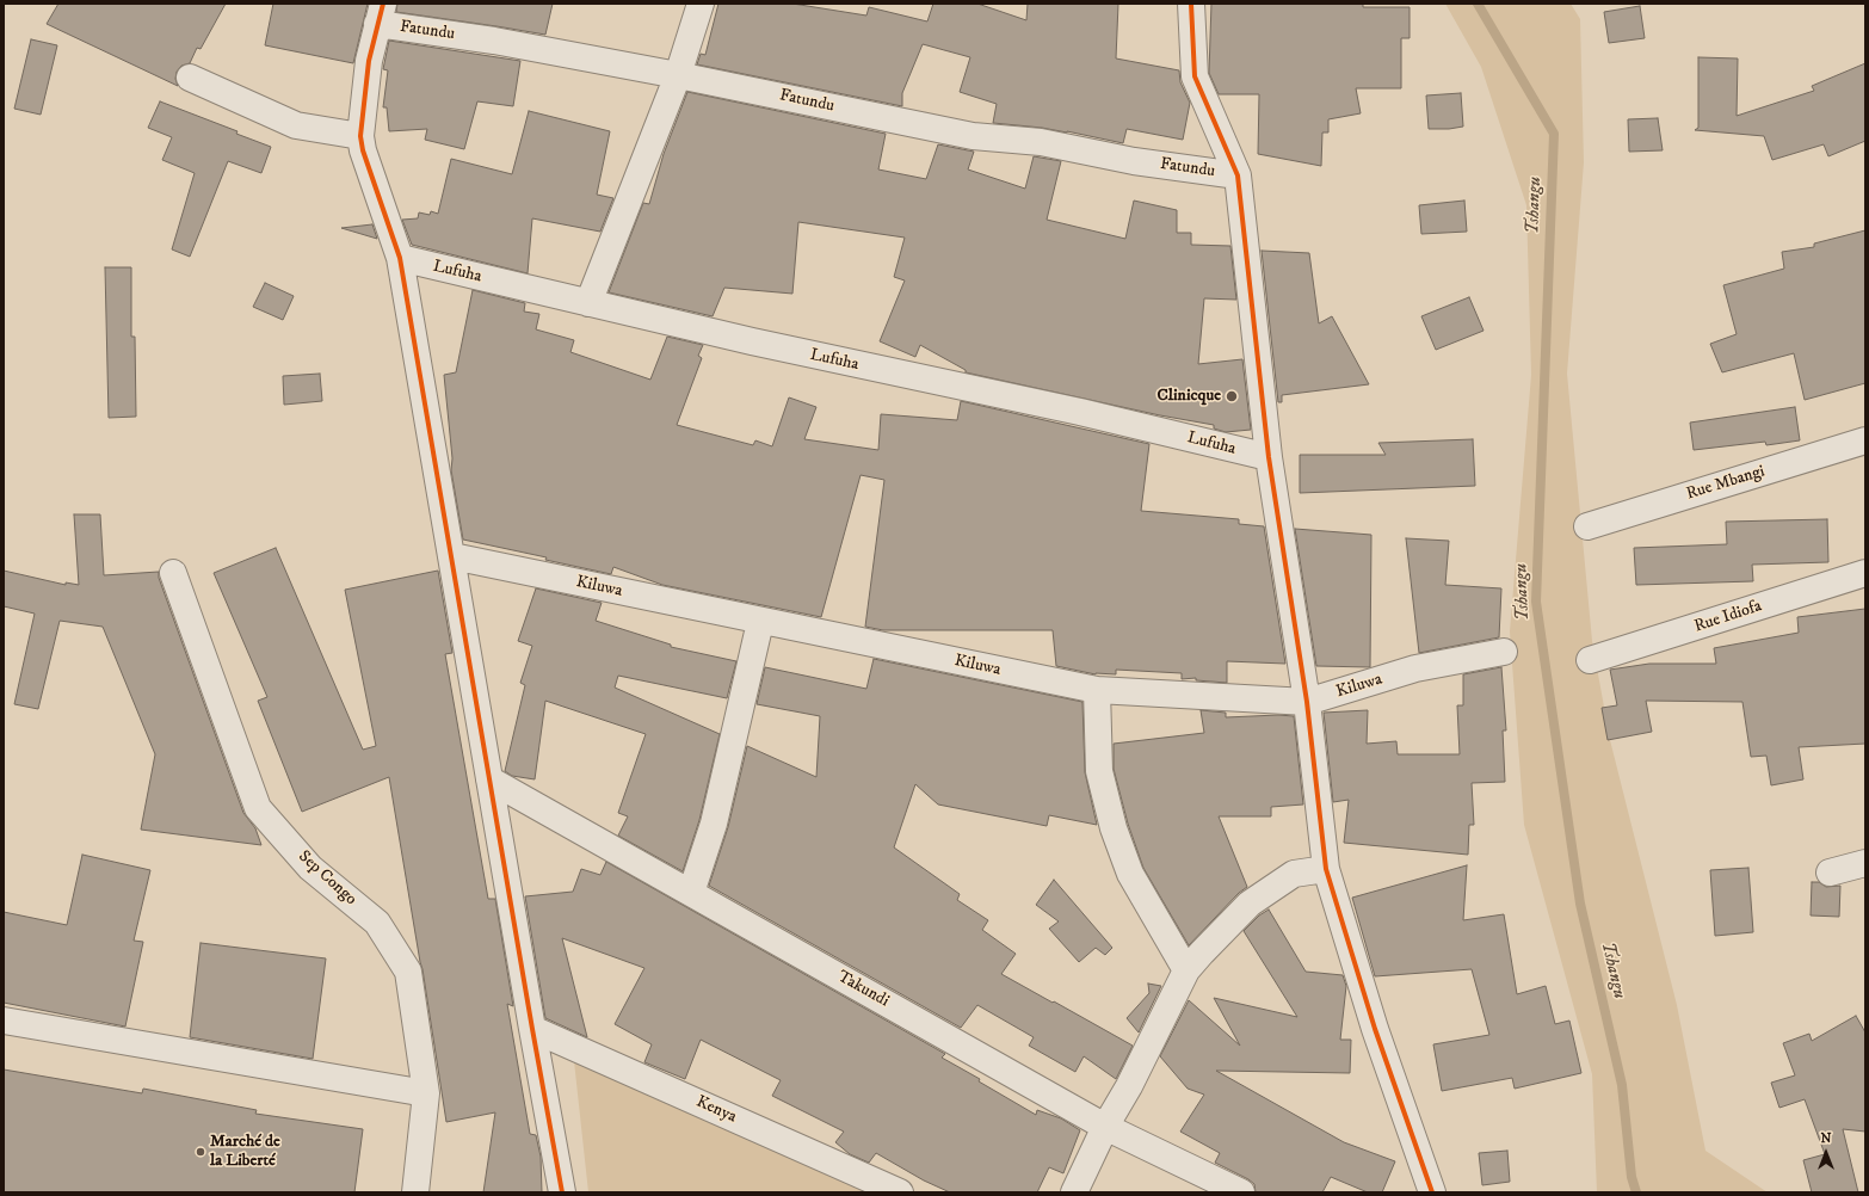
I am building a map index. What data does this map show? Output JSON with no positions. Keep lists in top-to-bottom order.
{
  "streets": {
    "street": [
      "Fatundu",
      "Lufuha",
      "Rue Mbangi",
      "Kiluwa",
      "Rue Idiofa",
      "Sep Congo",
      "Takundi",
      "Kenya"
    ]
  },
  "water": ["Tshangu"],
  "places": ["Clinicque", "Marché de la Liberté"],
  "north": "top"
}
